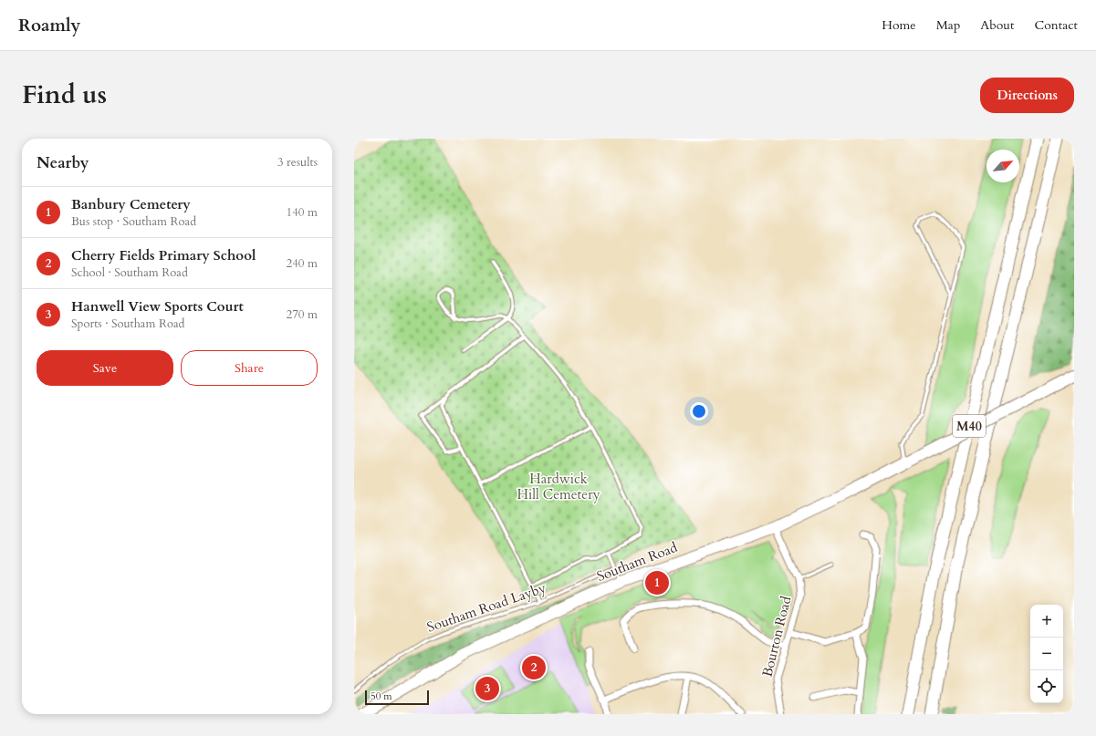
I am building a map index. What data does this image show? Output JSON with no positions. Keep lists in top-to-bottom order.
{
  "streets": {
    "highway": ["M40", "Southam Road"],
    "street": ["Bourton Road"],
    "lane": ["Southam Road Layby"]
  },
  "crossings": [
    ["Southam Road", "Bourton Road"]
  ],
  "parks": ["Hardwick Hill Cemetery"],
  "scale_bar": "50 m",
  "north": "top right",
  "page": {
    "header": "Roamly",
    "nav": [
      "Home",
      "Map",
      "About",
      "Contact"
    ],
    "title": "Find us",
    "buttons": [
      "Directions",
      ["Save", "Share"]
    ],
    "heading": ["Nearby", "3 results"],
    "list": [
      {
        "mark": "1",
        "name": "Banbury Cemetery",
        "note": "Bus stop · Southam Road",
        "value": "140 m"
      },
      {
        "mark": "2",
        "name": "Cherry Fields Primary School",
        "note": "School · Southam Road",
        "value": "240 m"
      },
      {
        "mark": "3",
        "name": "Hanwell View Sports Court",
        "note": "Sports · Southam Road",
        "value": "270 m"
      }
    ],
    "pins": ["1", "2", "3"],
    "map_buttons": ["+", "−"],
    "scale": "50 m"
  }
}
